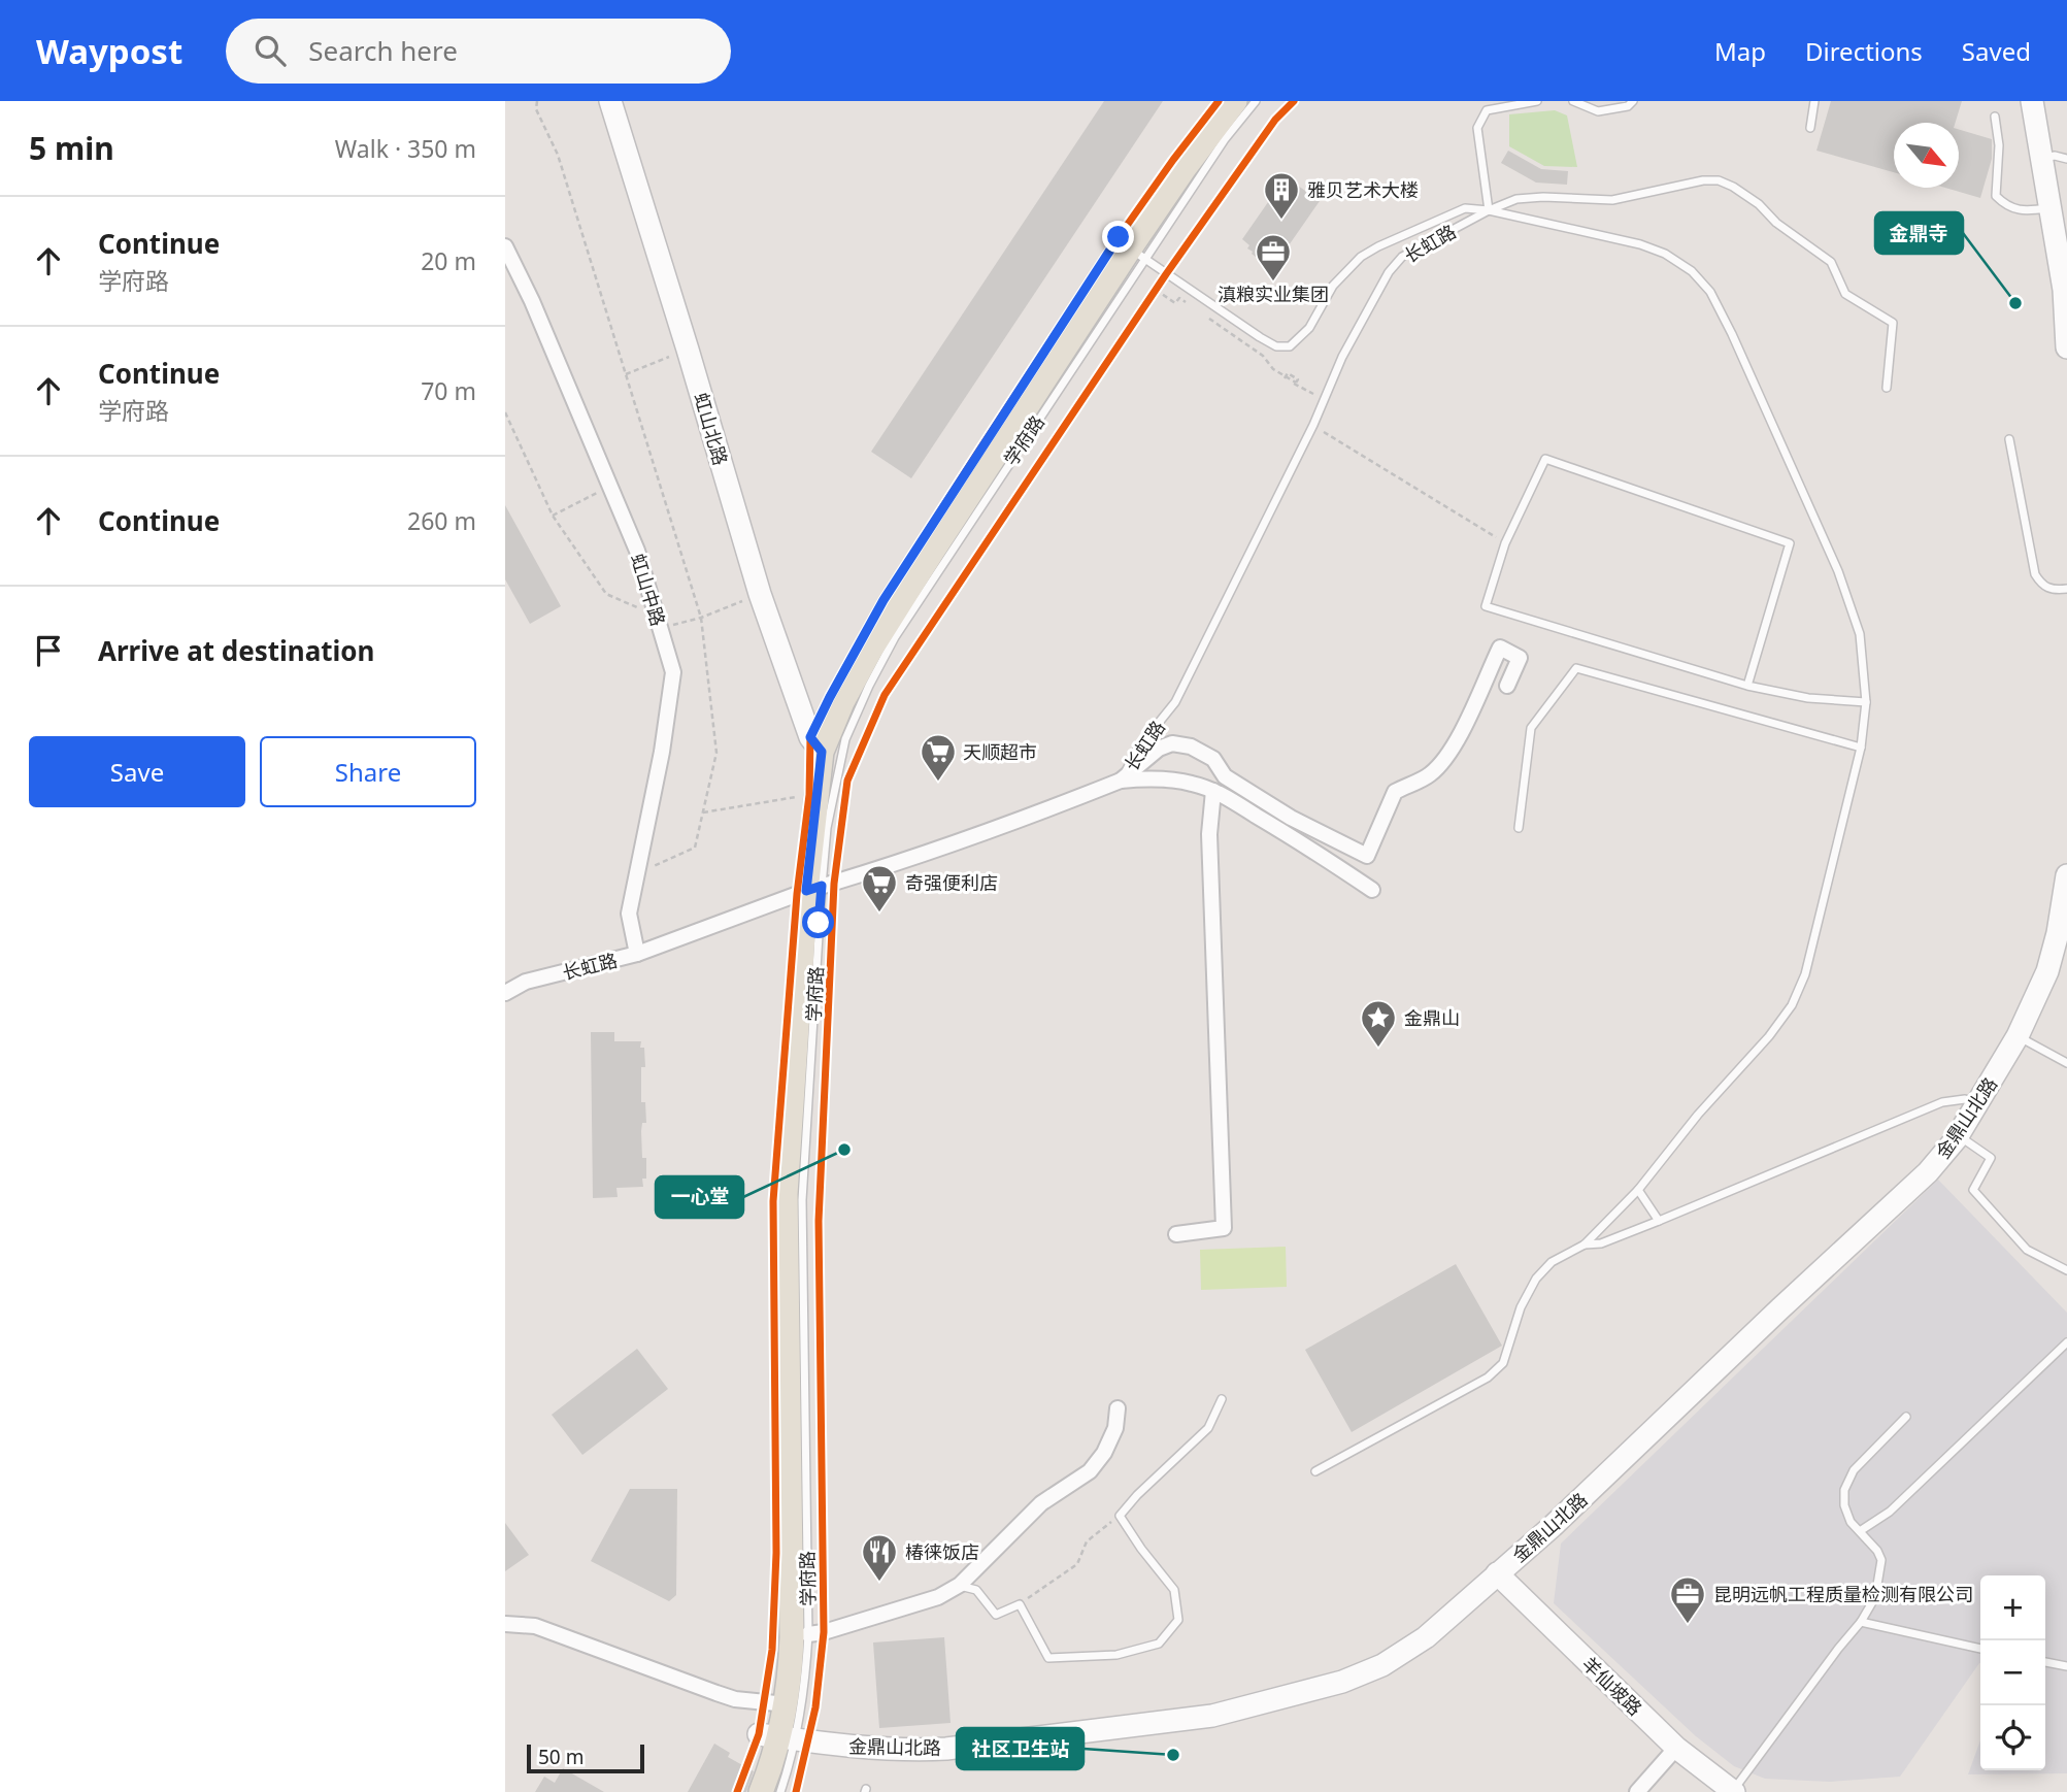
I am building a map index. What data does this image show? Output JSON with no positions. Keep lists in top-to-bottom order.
{
  "streets": {
    "main road": ["学府路"],
    "street": [
      "长虹路",
      "虹山北路",
      "虹山中路",
      "金鼎山北路",
      "羊仙坡路"
    ]
  },
  "crossings": [
    ["长虹路", "学府路"],
    ["长虹路", "虹山中路"],
    ["虹山北路", "学府路"],
    ["学府路", "金鼎山北路"],
    ["金鼎山北路", "羊仙坡路"]
  ],
  "places": {
    "building": ["雅贝艺术大楼"],
    "office": ["滇粮实业集团", "昆明远帆工程质量检测有限公司"],
    "other": ["金鼎寺", "一心堂", "社区卫生站"],
    "supermarket": ["天顺超市", "奇强便利店"],
    "place": ["金鼎山"],
    "restaurant": ["椿徕饭店"]
  },
  "scale_bar": "50 m",
  "north": "bottom right",
  "page": {
    "header": "Waypost",
    "search": "Search here",
    "nav": ["Map", "Directions", "Saved"],
    "heading": ["5 min", "Walk · 350 m"],
    "list": [
      ["Continue", "学府路", "20 m"],
      ["Continue", "学府路", "70 m"],
      ["Continue", "260 m"],
      "Arrive at destination"
    ],
    "buttons": ["Save", "Share"],
    "map_buttons": ["+", "−"],
    "scale": "50 m"
  }
}
